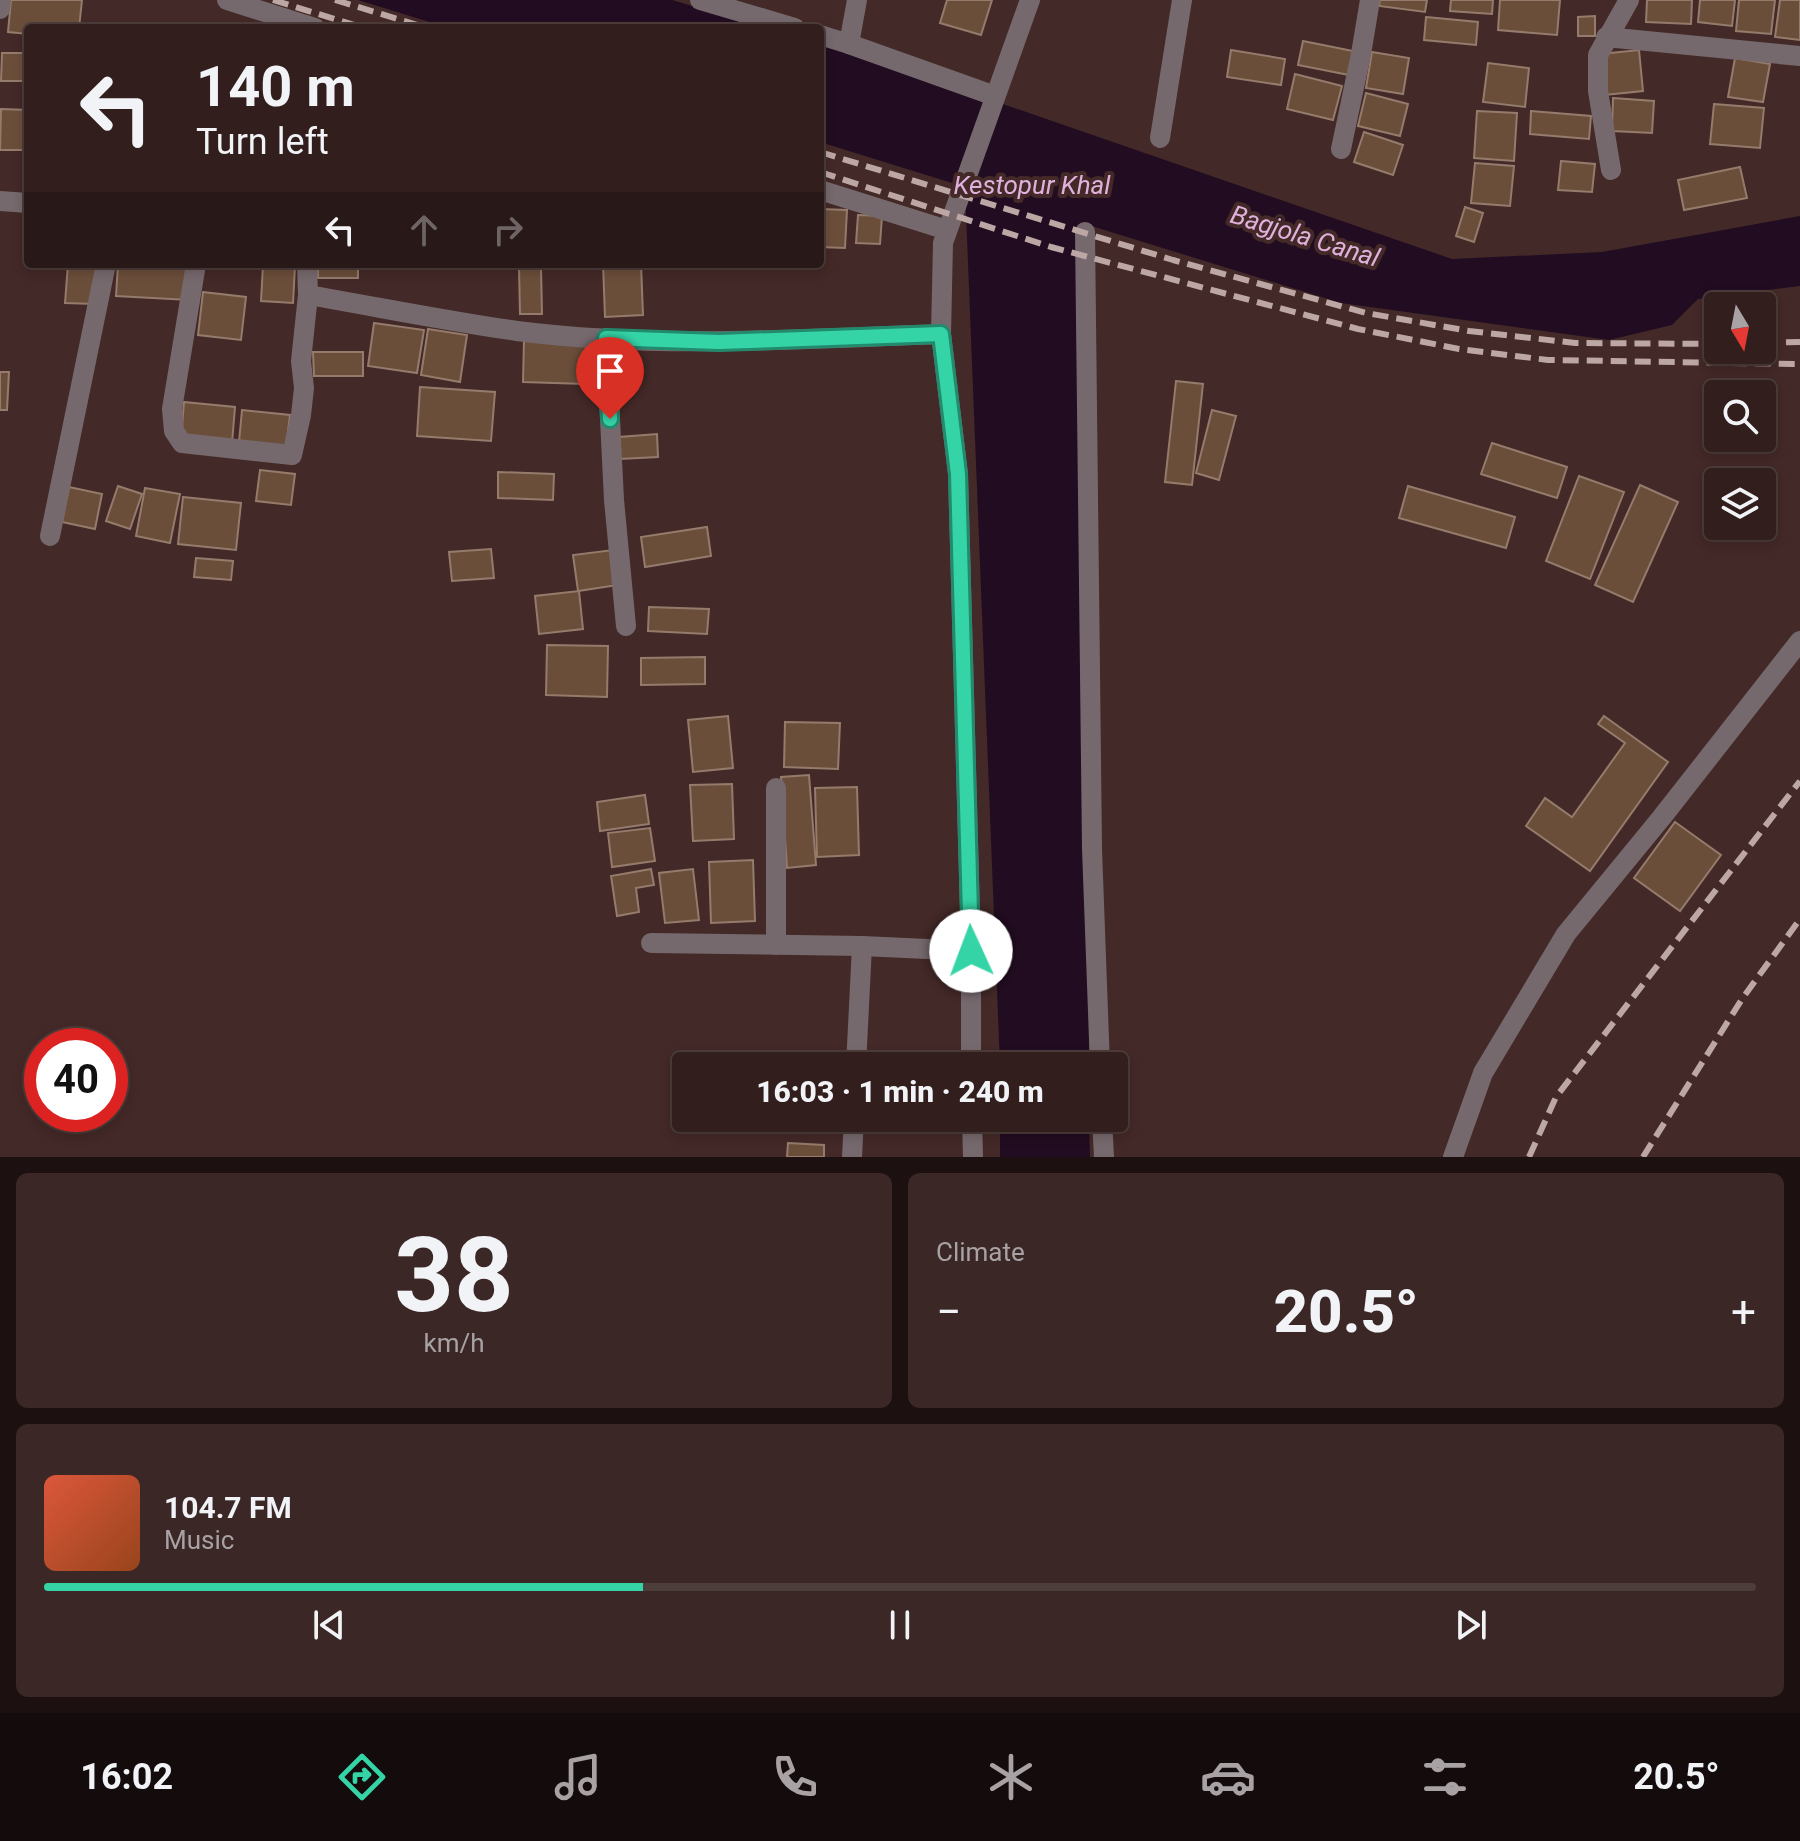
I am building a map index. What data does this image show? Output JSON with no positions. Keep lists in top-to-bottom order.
{
  "water": ["Kestopur Khal", "Bagjola Canal"],
  "north": "bottom",
  "page": {
    "turn": ["140 m", "Turn left"],
    "limit": "40",
    "trip": "16:03 · 1 min · 240 m",
    "tile": [
      ["38", "km/h"],
      "Climate"
    ],
    "heat": ["−", "20.5°", "+"],
    "song": ["104.7 FM", "Music"],
    "tabs": ["16:02", "20.5°"]
  }
}
